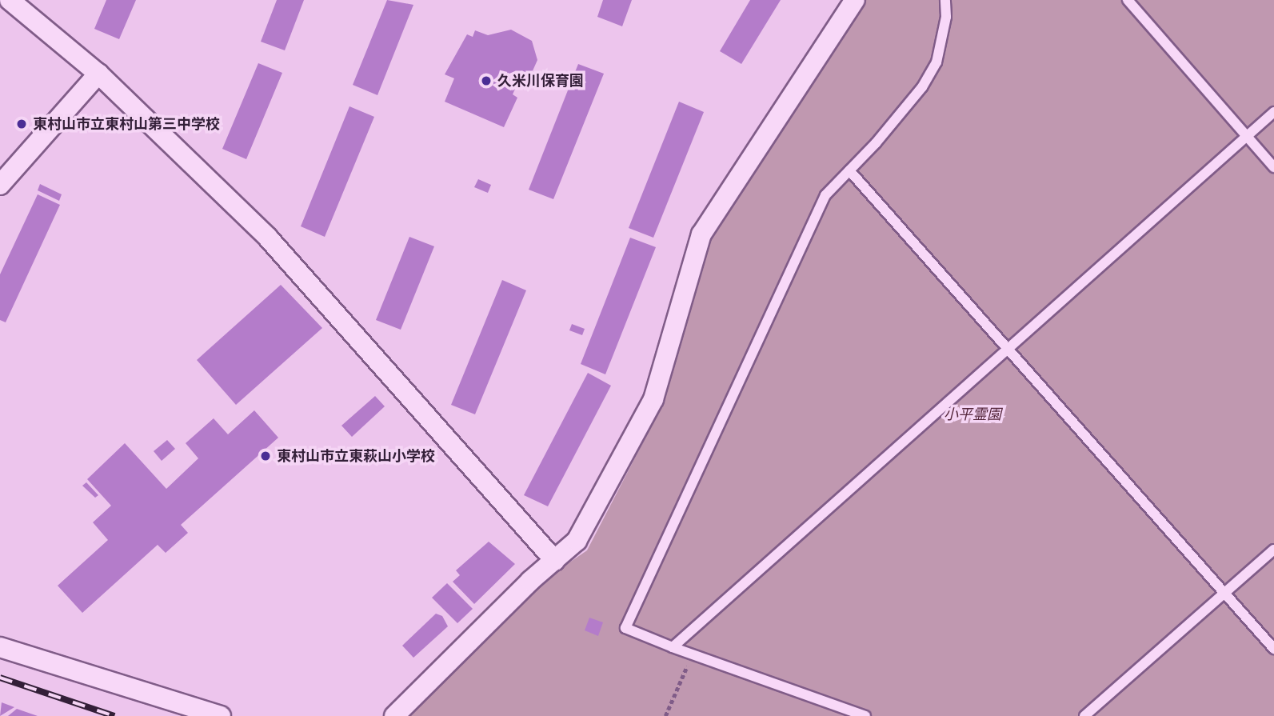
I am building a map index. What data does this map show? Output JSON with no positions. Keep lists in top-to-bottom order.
{
  "parks": ["小平霊園"],
  "places": ["久米川保育園", "東村山市立東村山第三中学校", "東村山市立東萩山小学校"]
}
